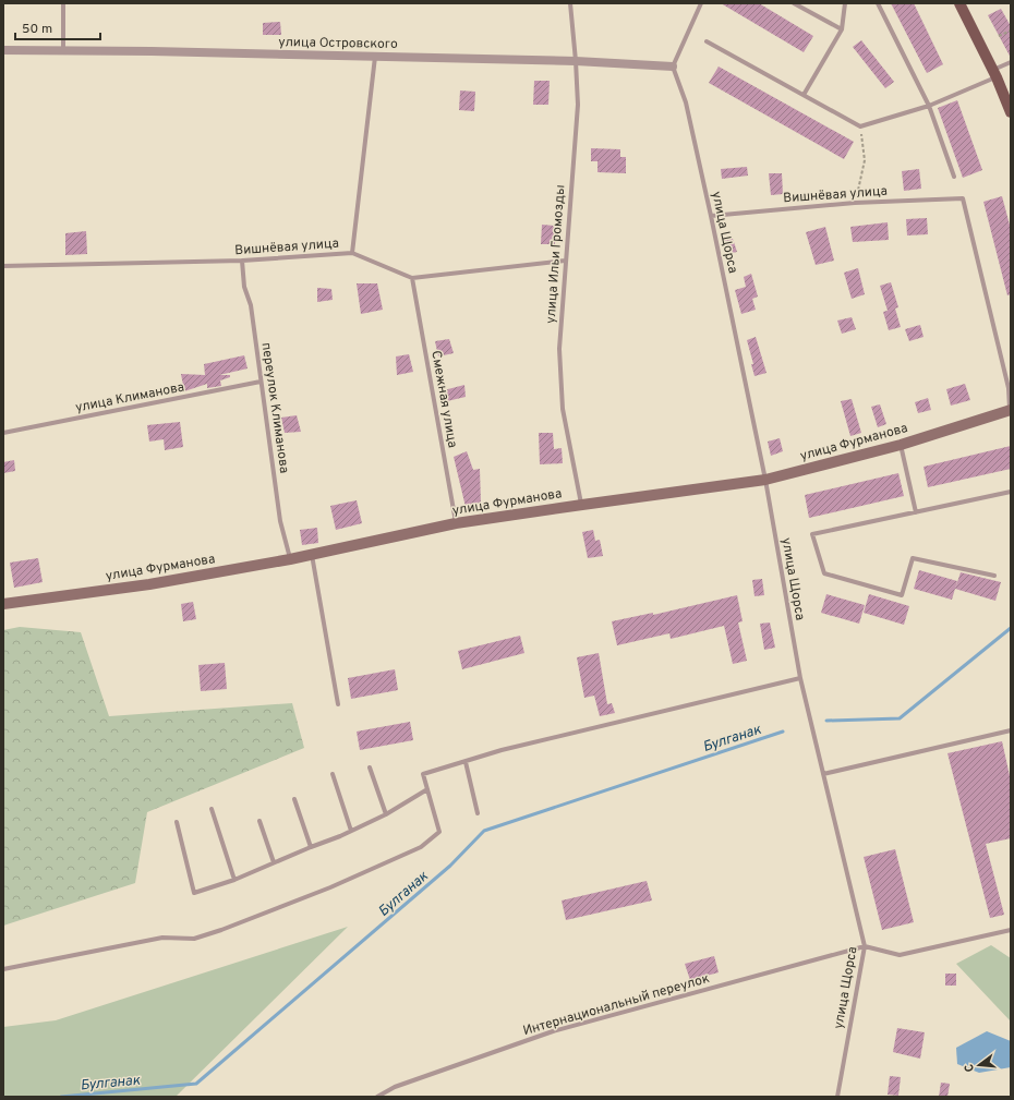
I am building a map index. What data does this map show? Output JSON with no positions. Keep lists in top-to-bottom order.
{
  "streets": {
    "main road": ["улица Фурманова"],
    "street": ["улица Островского"],
    "lane": [
      "Вишнёвая улица",
      "улица Щорса",
      "улица Ильи Громозды",
      "улица Климанова",
      "Смежная улица",
      "переулок Климанова",
      "Интернациональный переулок"
    ]
  },
  "crossings": [
    ["улица Островского", "улица Щорса"],
    ["улица Островского", "улица Ильи Громозды"],
    ["Вишнёвая улица", "улица Щорса"],
    ["Вишнёвая улица", "улица Ильи Громозды"],
    ["Вишнёвая улица", "Смежная улица"],
    ["Вишнёвая улица", "переулок Климанова"],
    ["Вишнёвая улица", "улица Фурманова"],
    ["улица Щорса", "улица Фурманова"],
    ["улица Щорса", "Интернациональный переулок"],
    ["улица Ильи Громозды", "улица Фурманова"],
    ["улица Климанова", "переулок Климанова"],
    ["Смежная улица", "улица Фурманова"],
    ["переулок Климанова", "улица Фурманова"]
  ],
  "water": ["Булганак"],
  "scale_bar": "50 m",
  "north": "left"
}
